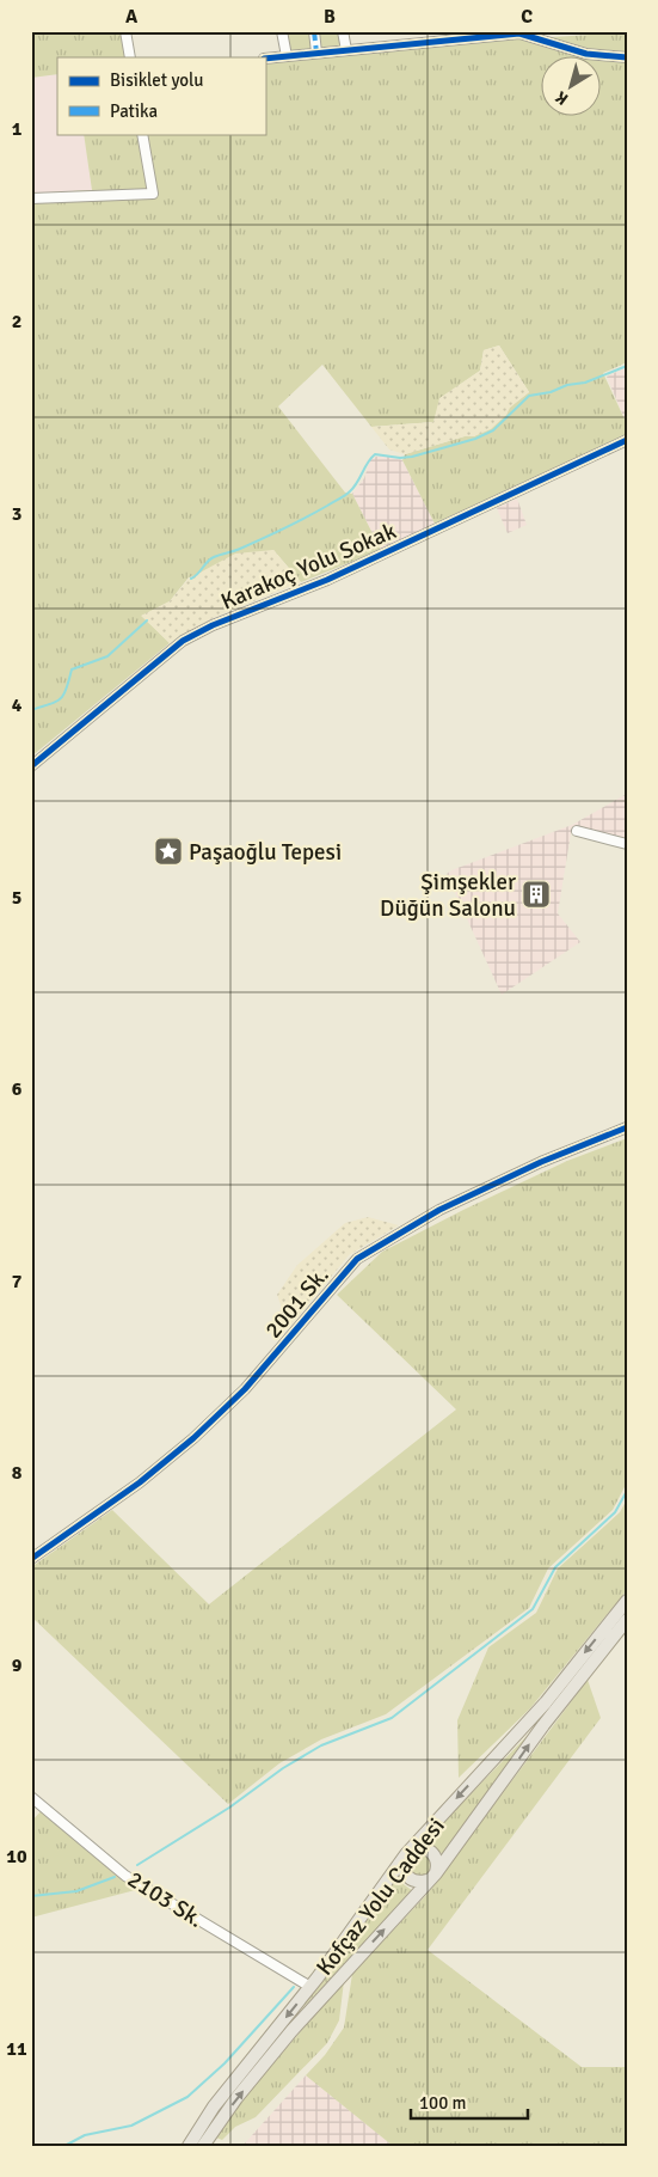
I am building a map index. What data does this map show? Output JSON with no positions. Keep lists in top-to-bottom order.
{
  "streets": {
    "main road": ["Kofçaz Yolu Caddesi"],
    "street": ["Karakoç Yolu Sokak", "2001 Sk.", "2103 Sk."]
  },
  "crossings": [
    ["Kofçaz Yolu Caddesi", "2103 Sk."]
  ],
  "places": {
    "place": ["Paşaoğlu Tepesi"],
    "building": ["Şimşekler Düğün Salonu"]
  },
  "legend": ["Bisiklet yolu", "Patika"],
  "scale_bar": "100 m",
  "north": "bottom left",
  "grid": {
    "columns": ["A", "B", "C"],
    "rows": [
      "1",
      "2",
      "3",
      "4",
      "5",
      "6",
      "7",
      "8",
      "9",
      "10",
      "11"
    ]
  }
}
